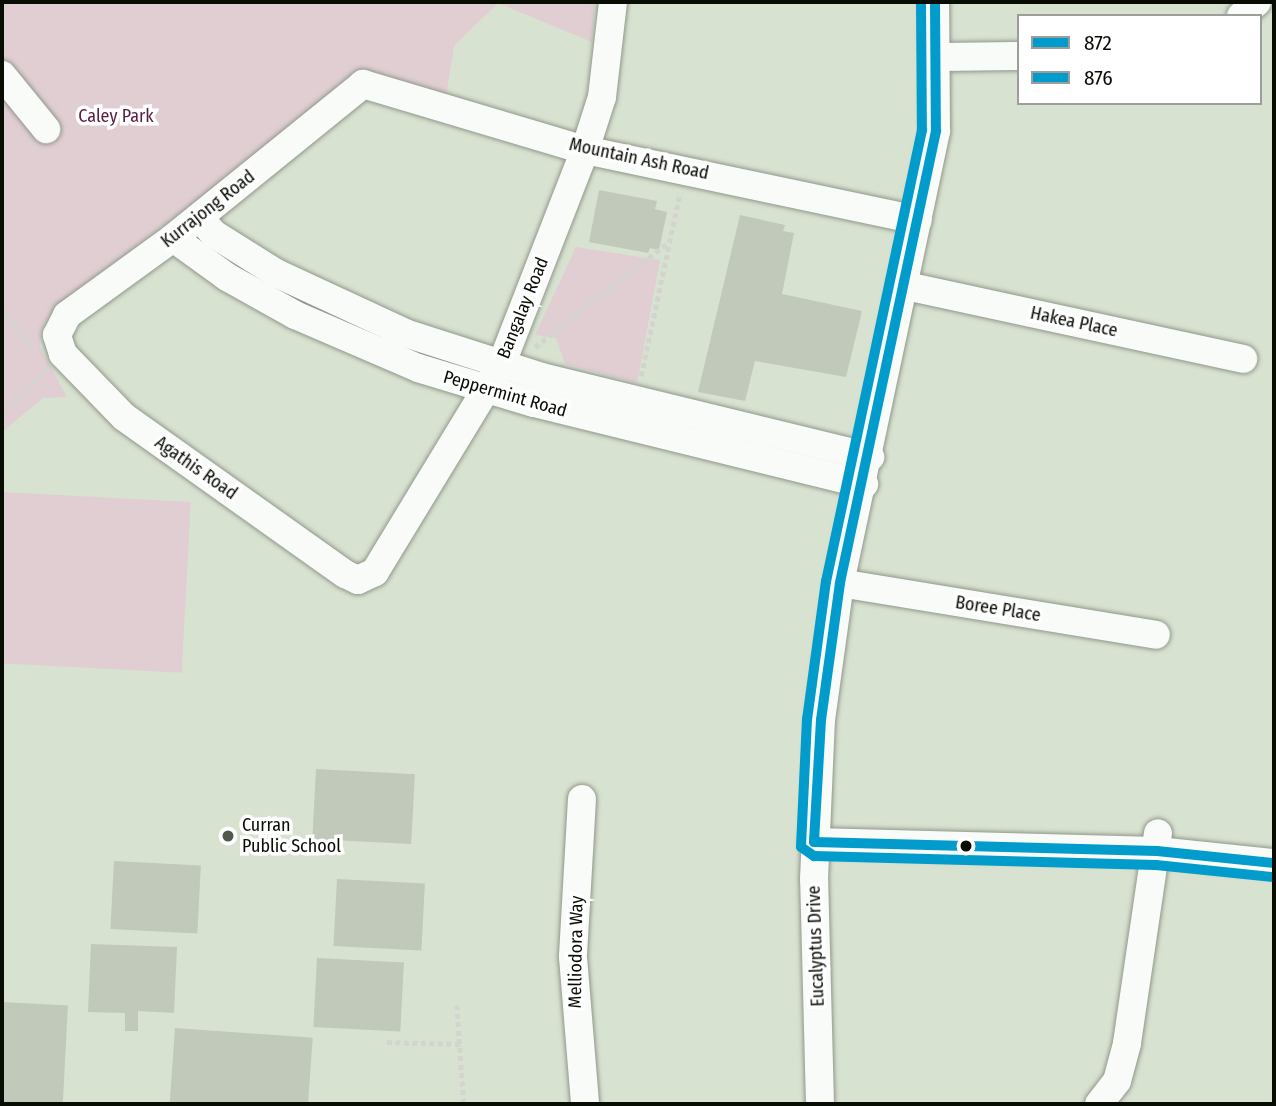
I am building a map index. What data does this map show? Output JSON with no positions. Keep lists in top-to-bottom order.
{
  "streets": {
    "street": [
      "Mountain Ash Road",
      "Kurrajong Road",
      "Bangalay Road",
      "Hakea Place",
      "Peppermint Road",
      "Agathis Road",
      "Boree Place",
      "Eucalyptus Drive",
      "Melliodora Way"
    ]
  },
  "crossings": [
    ["Mountain Ash Road", "Kurrajong Road"],
    ["Mountain Ash Road", "Bangalay Road"],
    ["Mountain Ash Road", "Eucalyptus Drive"],
    ["Kurrajong Road", "Peppermint Road"],
    ["Kurrajong Road", "Agathis Road"],
    ["Bangalay Road", "Peppermint Road"],
    ["Bangalay Road", "Agathis Road"],
    ["Hakea Place", "Eucalyptus Drive"],
    ["Peppermint Road", "Eucalyptus Drive"],
    ["Boree Place", "Eucalyptus Drive"]
  ],
  "parks": ["Caley Park"],
  "places": ["Curran Public School"],
  "lines": ["transit line 872", "transit line 876"],
  "legend": ["872", "876"]
}
